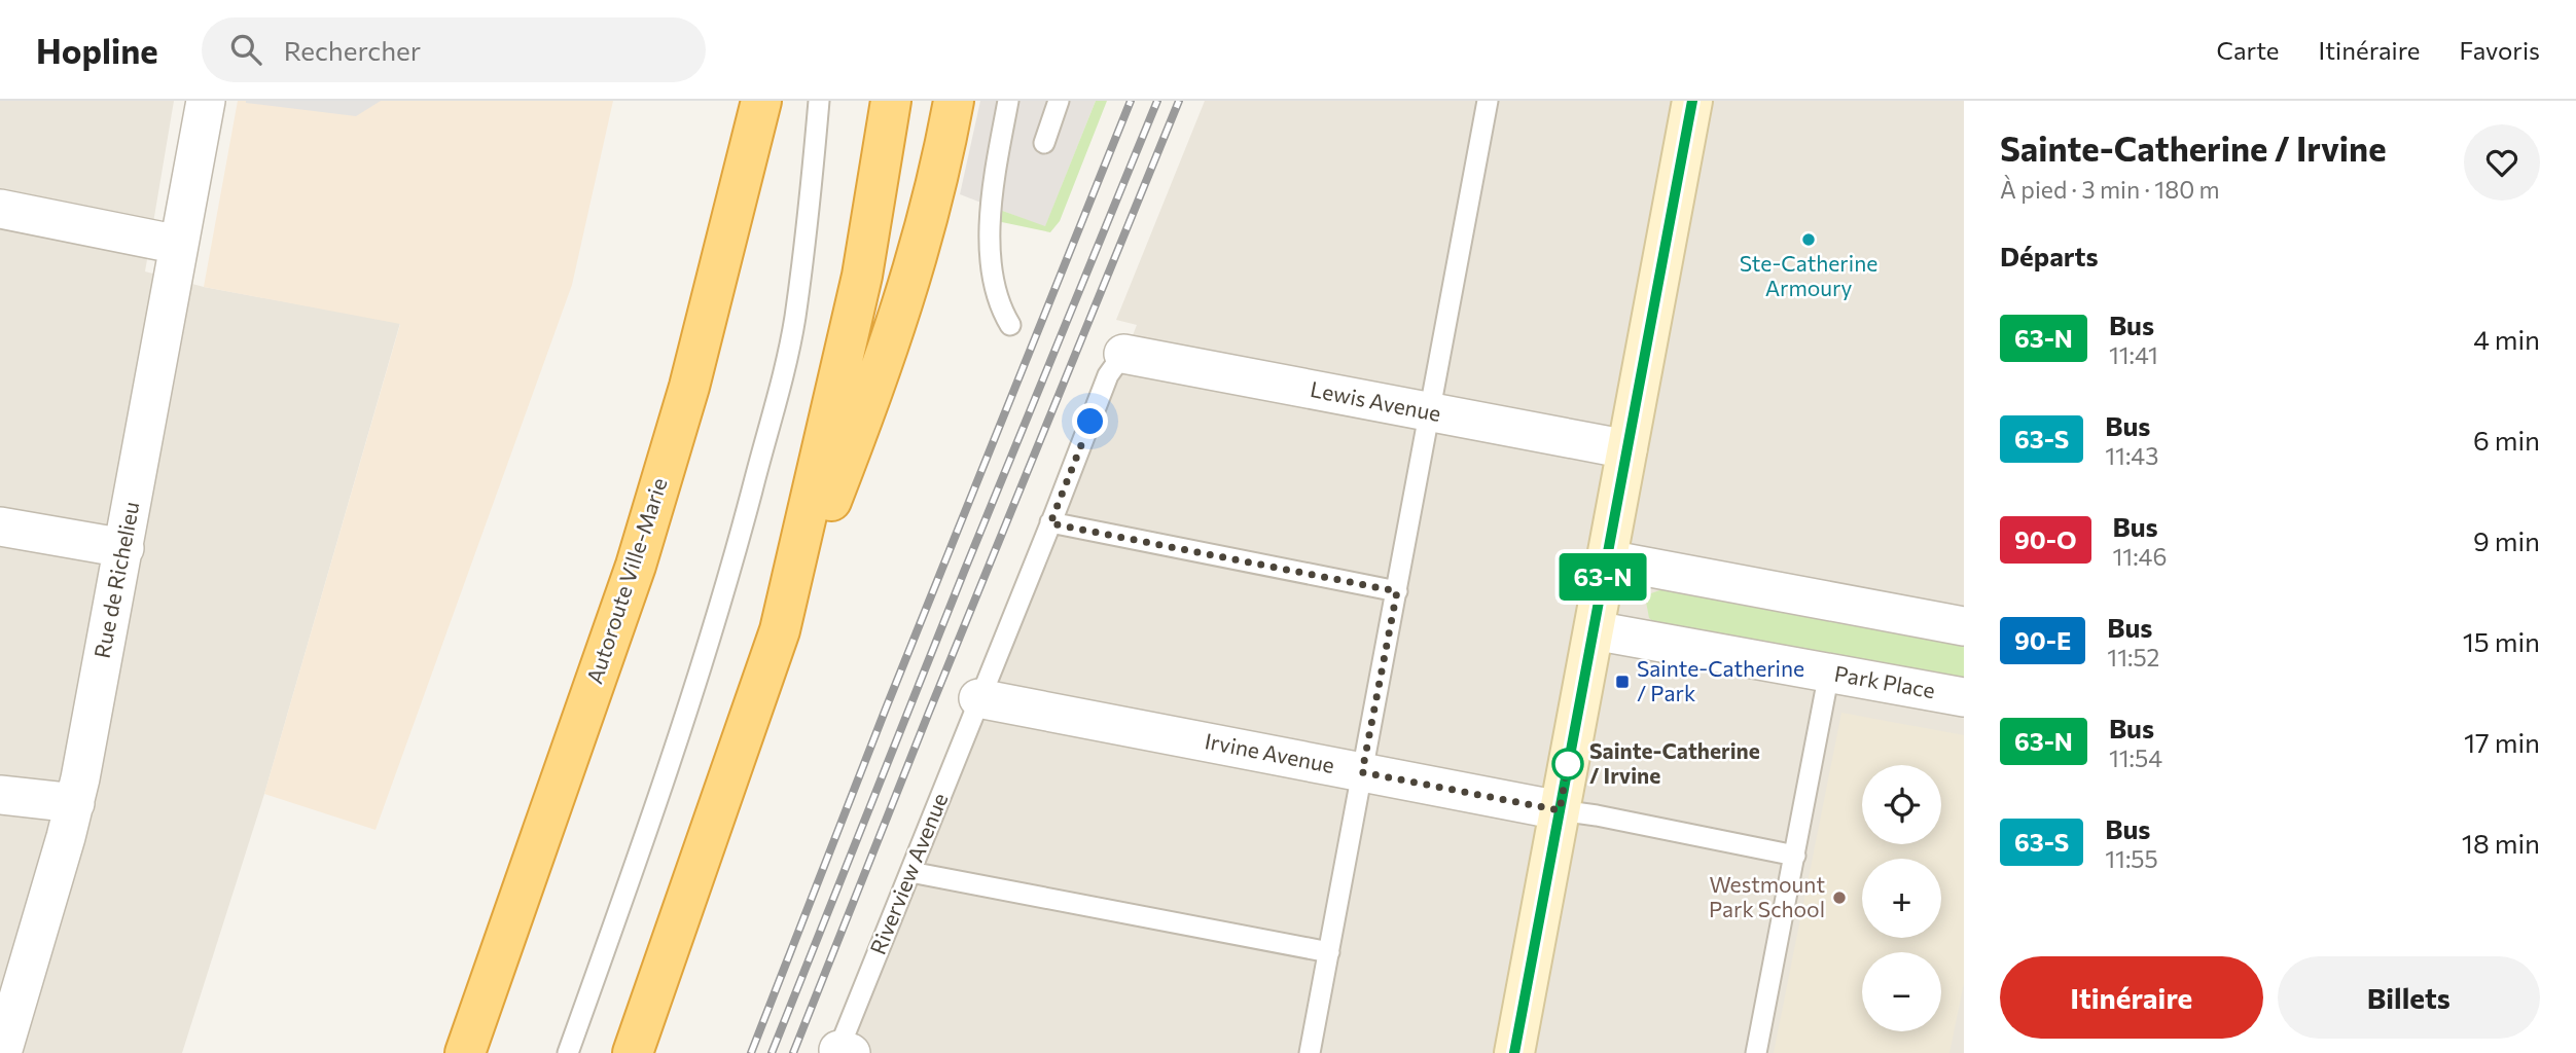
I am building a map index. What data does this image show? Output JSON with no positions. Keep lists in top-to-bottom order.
{
  "streets": {
    "highway": ["Autoroute Ville-Marie"],
    "street": [
      "Lewis Avenue",
      "Rue de Richelieu",
      "Park Place",
      "Irvine Avenue"
    ],
    "lane": ["Riverview Avenue"]
  },
  "crossings": [
    ["Lewis Avenue", "Riverview Avenue"],
    ["Irvine Avenue", "Riverview Avenue"]
  ],
  "places": {
    "other": ["Ste-Catherine Armoury", "Sainte-Catherine / Irvine", "Westmount Park School"],
    "transit": ["Sainte-Catherine / Park"]
  },
  "lines": ["bus line 63-N"],
  "page": {
    "header": "Hopline",
    "search": "Rechercher",
    "nav": ["Carte", "Itinéraire", "Favoris"],
    "on_map": "63-N",
    "heading": [
      ["Sainte-Catherine / Irvine", "À pied · 3 min · 180 m"],
      "Départs"
    ],
    "list": [
      {
        "mark": "63-N",
        "name": "Bus",
        "note": "11:41",
        "value": "4 min"
      },
      {
        "mark": "63-S",
        "name": "Bus",
        "note": "11:43",
        "value": "6 min"
      },
      {
        "mark": "90-O",
        "name": "Bus",
        "note": "11:46",
        "value": "9 min"
      },
      {
        "mark": "90-E",
        "name": "Bus",
        "note": "11:52",
        "value": "15 min"
      },
      {
        "mark": "63-N",
        "name": "Bus",
        "note": "11:54",
        "value": "17 min"
      },
      {
        "mark": "63-S",
        "name": "Bus",
        "note": "11:55",
        "value": "18 min"
      }
    ],
    "map_buttons": ["+", "−"],
    "buttons": ["Itinéraire", "Billets"]
  }
}
